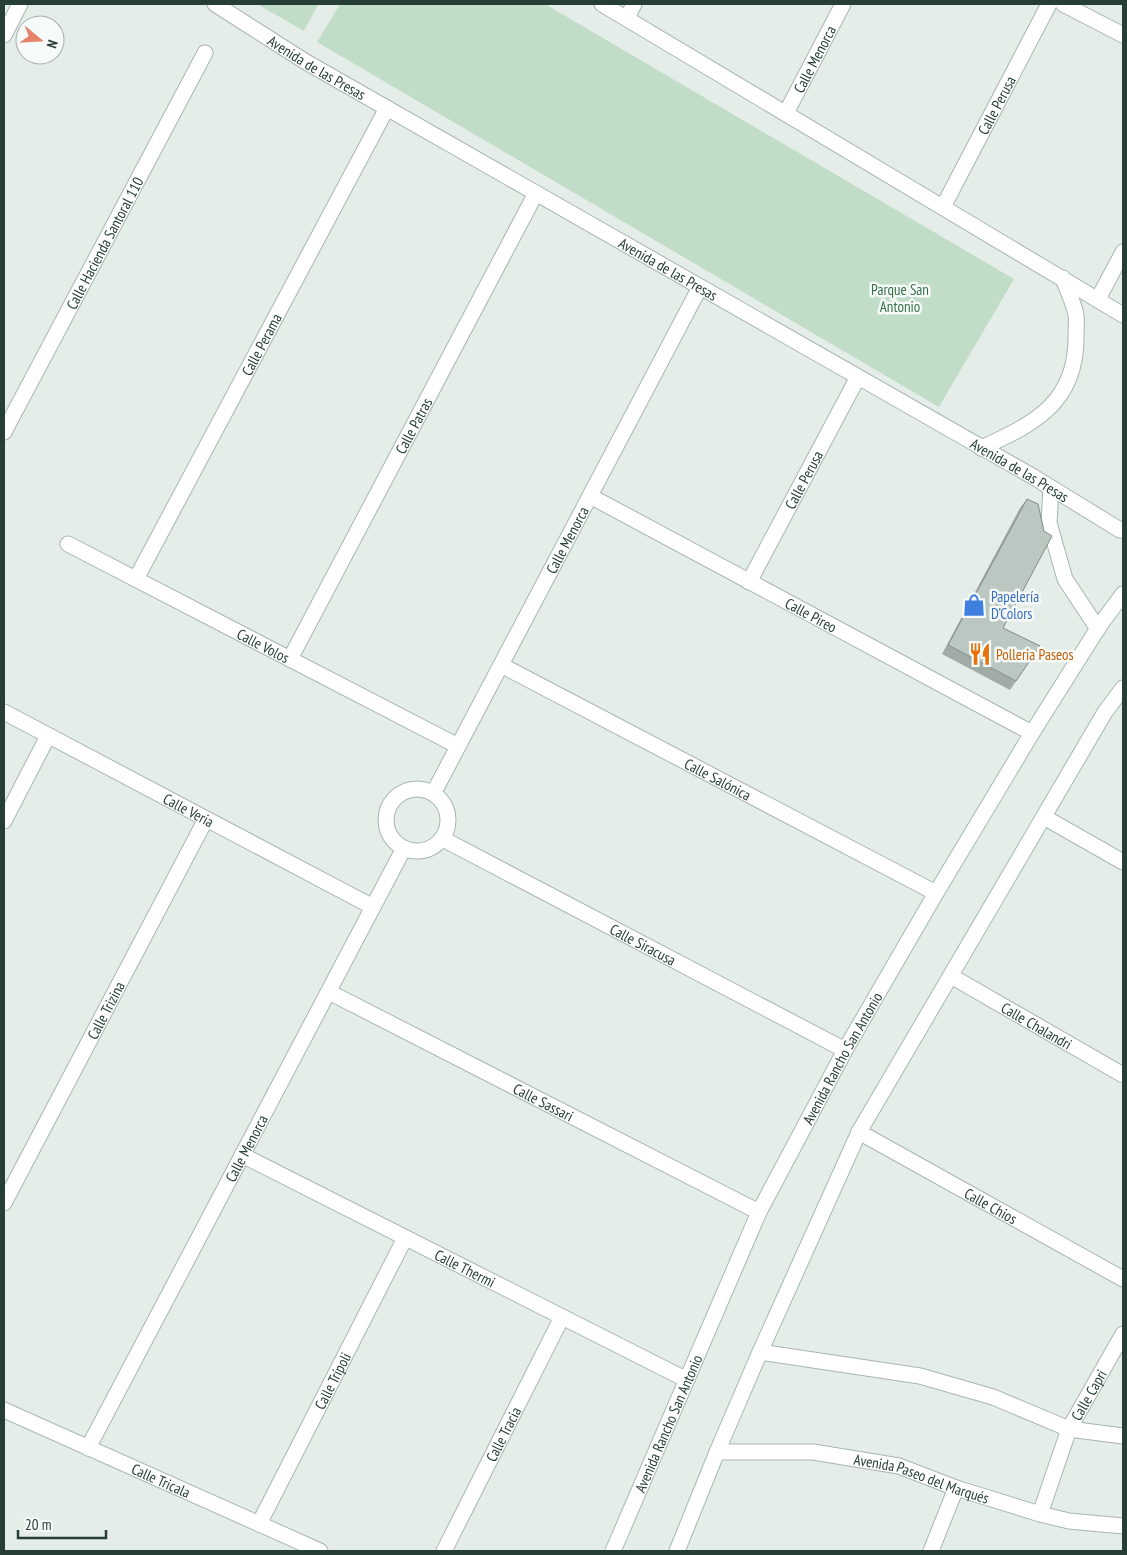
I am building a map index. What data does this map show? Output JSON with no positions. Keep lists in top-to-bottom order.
{
  "streets": {
    "street": [
      "Calle Menorca",
      "Avenida de las Presas",
      "Calle Perusa",
      "Calle Hacienda Santoral 110",
      "Calle Perama",
      "Calle Patras",
      "Calle Pireo",
      "Calle Volos",
      "Calle Salónica",
      "Calle Veria",
      "Calle Siracusa",
      "Calle Trizina",
      "Calle Chalandri",
      "Avenida Rancho San Antonio",
      "Calle Sassari",
      "Calle Chios",
      "Calle Thermi",
      "Calle Trípoli",
      "Calle Capri",
      "Calle Tracia",
      "Avenida Paseo del Marqués",
      "Calle Tricala"
    ]
  },
  "crossings": [
    ["Calle Menorca", "Avenida de las Presas"],
    ["Calle Menorca", "Calle Pireo"],
    ["Calle Menorca", "Calle Volos"],
    ["Calle Menorca", "Calle Salónica"],
    ["Calle Menorca", "Calle Veria"],
    ["Calle Menorca", "Calle Siracusa"],
    ["Calle Menorca", "Calle Sassari"],
    ["Calle Menorca", "Calle Thermi"],
    ["Calle Menorca", "Calle Tricala"],
    ["Avenida de las Presas", "Calle Perusa"],
    ["Avenida de las Presas", "Calle Perama"],
    ["Avenida de las Presas", "Calle Patras"],
    ["Calle Perusa", "Calle Pireo"],
    ["Calle Perama", "Calle Volos"],
    ["Calle Patras", "Calle Volos"],
    ["Calle Pireo", "Avenida Rancho San Antonio"],
    ["Calle Salónica", "Avenida Rancho San Antonio"],
    ["Calle Veria", "Calle Trizina"],
    ["Calle Siracusa", "Avenida Rancho San Antonio"],
    ["Avenida Rancho San Antonio", "Calle Sassari"],
    ["Avenida Rancho San Antonio", "Calle Thermi"],
    ["Calle Thermi", "Calle Trípoli"],
    ["Calle Thermi", "Calle Tracia"],
    ["Calle Trípoli", "Calle Tricala"],
    ["Calle Capri", "Avenida Paseo del Marqués"]
  ],
  "parks": ["Parque San Antonio"],
  "places": {
    "shop": ["Papelería D’Colors"],
    "restaurant": ["Polleria Paseos"]
  },
  "scale_bar": "20 m",
  "north": "right"
}
